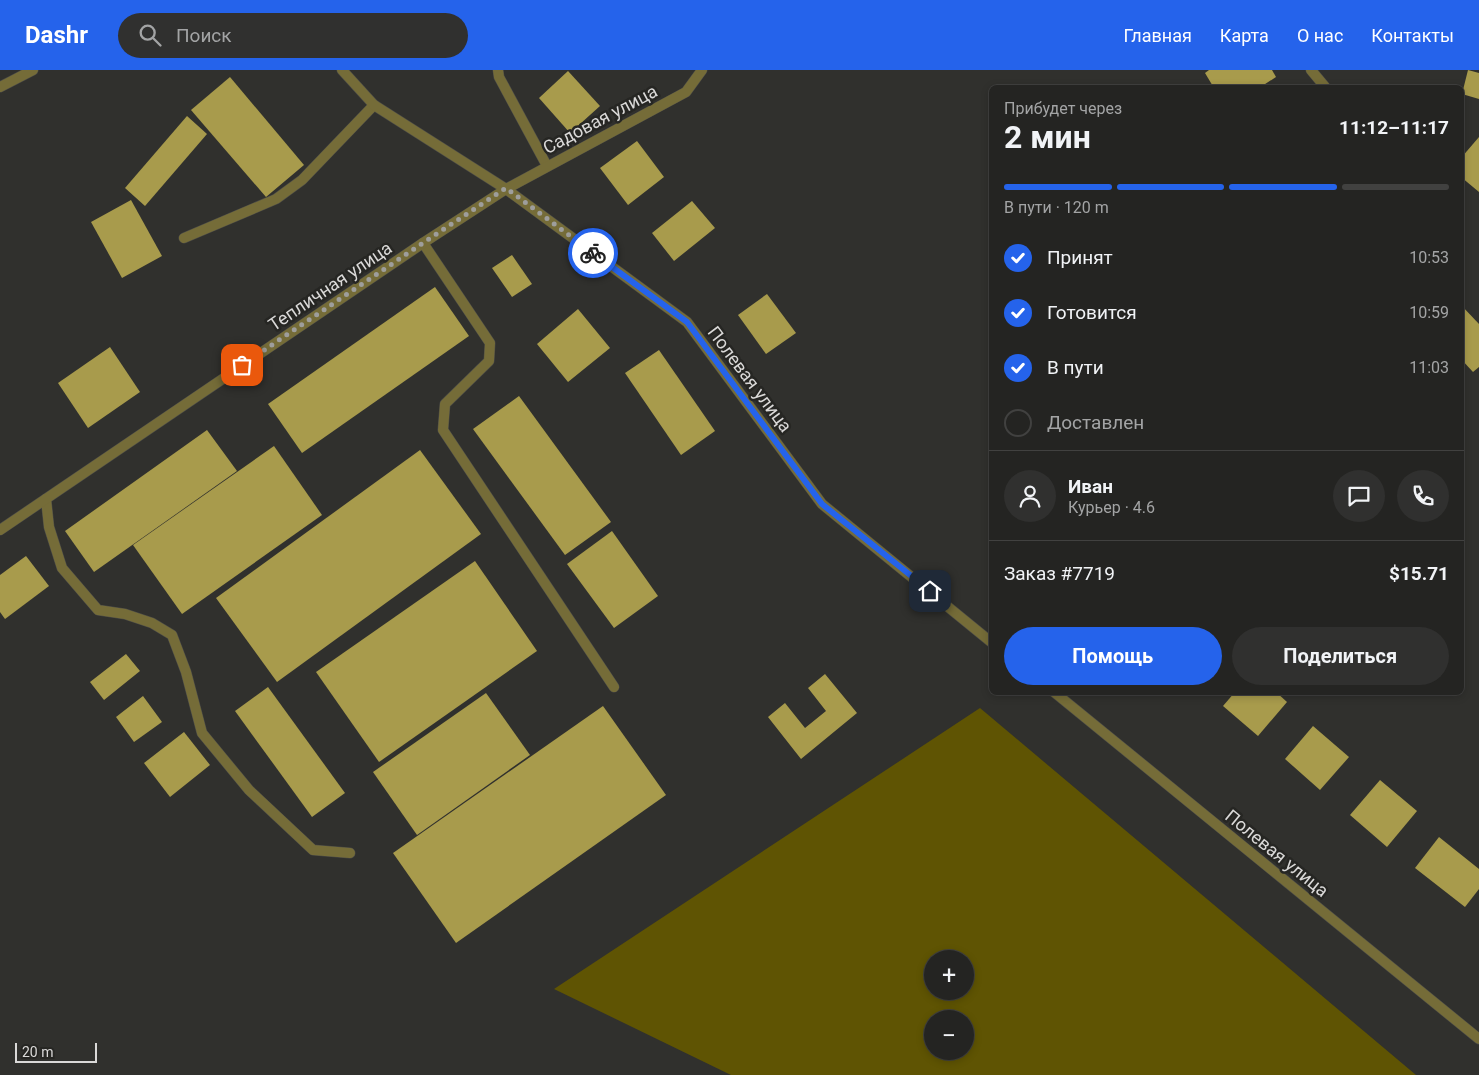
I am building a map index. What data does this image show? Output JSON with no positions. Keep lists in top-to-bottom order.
{
  "streets": {
    "street": ["Садовая улица", "Тепличная улица", "Полевая улица"]
  },
  "crossings": [
    ["Садовая улица", "Тепличная улица"],
    ["Садовая улица", "Полевая улица"],
    ["Тепличная улица", "Полевая улица"]
  ],
  "scale_bar": "20 m",
  "page": {
    "header": "Dashr",
    "search": "Поиск",
    "nav": [
      "Главная",
      "Карта",
      "О нас",
      "Контакты"
    ],
    "heading": ["2 мин", "Прибудет через", "11:12–11:17"],
    "panel": [
      "Иван",
      "Курьер · 4.6",
      "Заказ #7719",
      "$15.71"
    ],
    "bar": "В пути · 120 m",
    "list": [
      ["Принят", "10:53"],
      ["Готовится", "10:59"],
      ["В пути", "11:03"],
      "Доставлен"
    ],
    "buttons": ["Помощь", "Поделиться"],
    "map_buttons": ["+", "−"],
    "scale": "20 m"
  }
}
